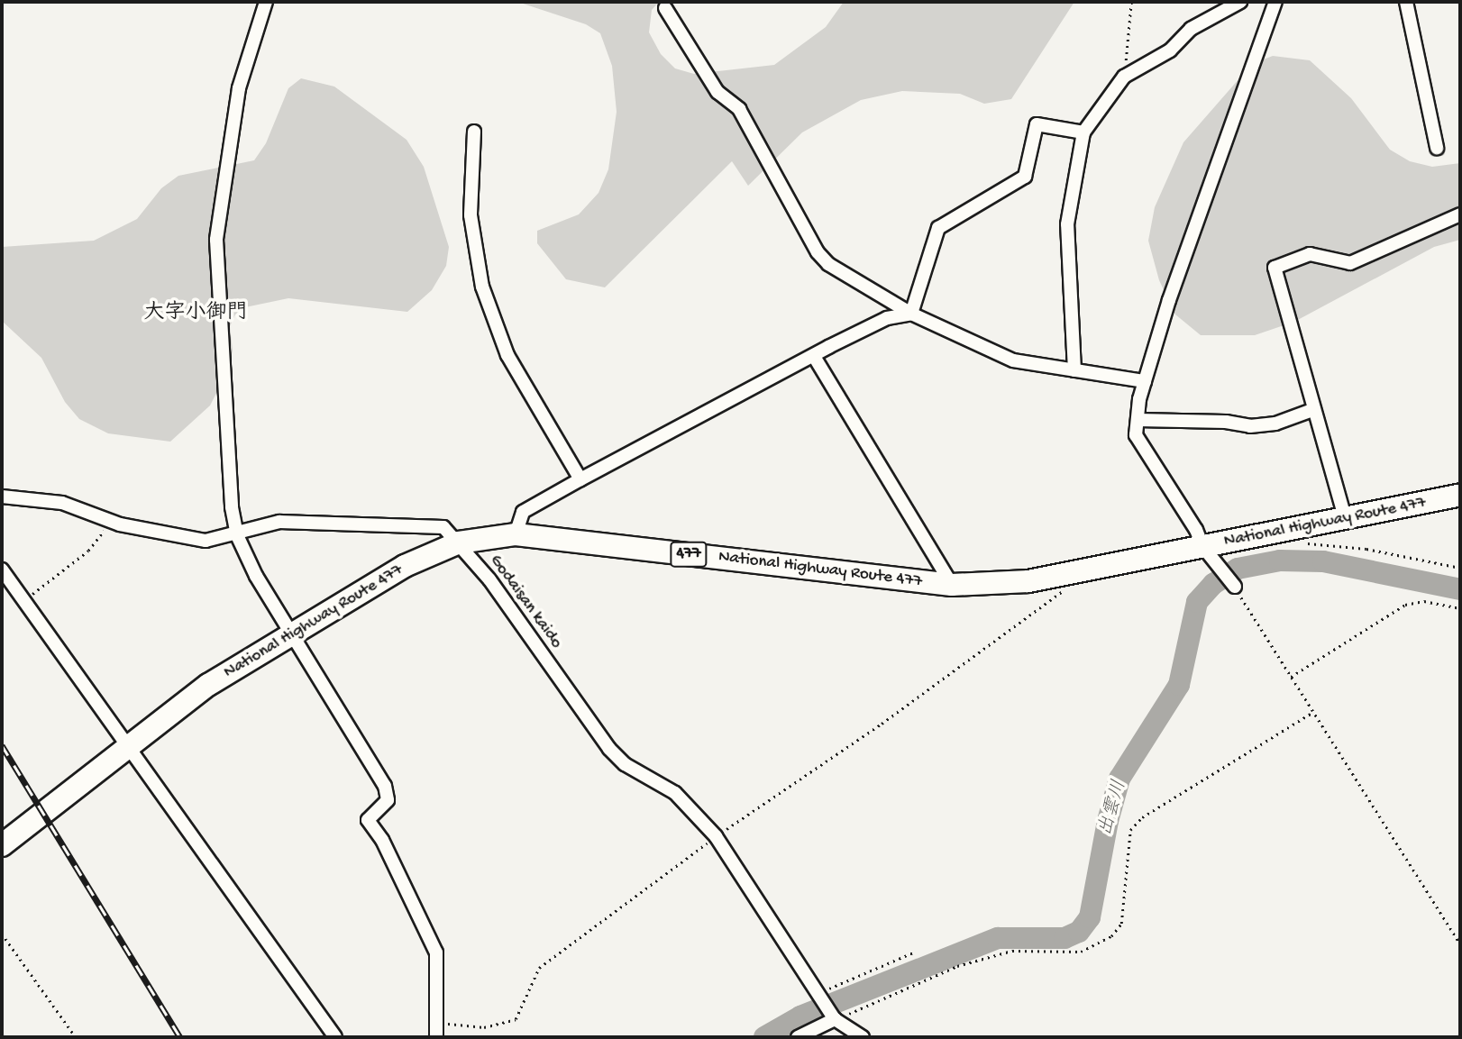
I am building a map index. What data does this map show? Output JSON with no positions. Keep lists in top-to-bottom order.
{
  "streets": {
    "highway": ["National Highway Route 477", "477"],
    "street": ["Godaisan kaido"]
  },
  "crossings": [
    ["National Highway Route 477", "Godaisan kaido"]
  ],
  "districts": ["大字小御門"],
  "water": ["出雲川"]
}
